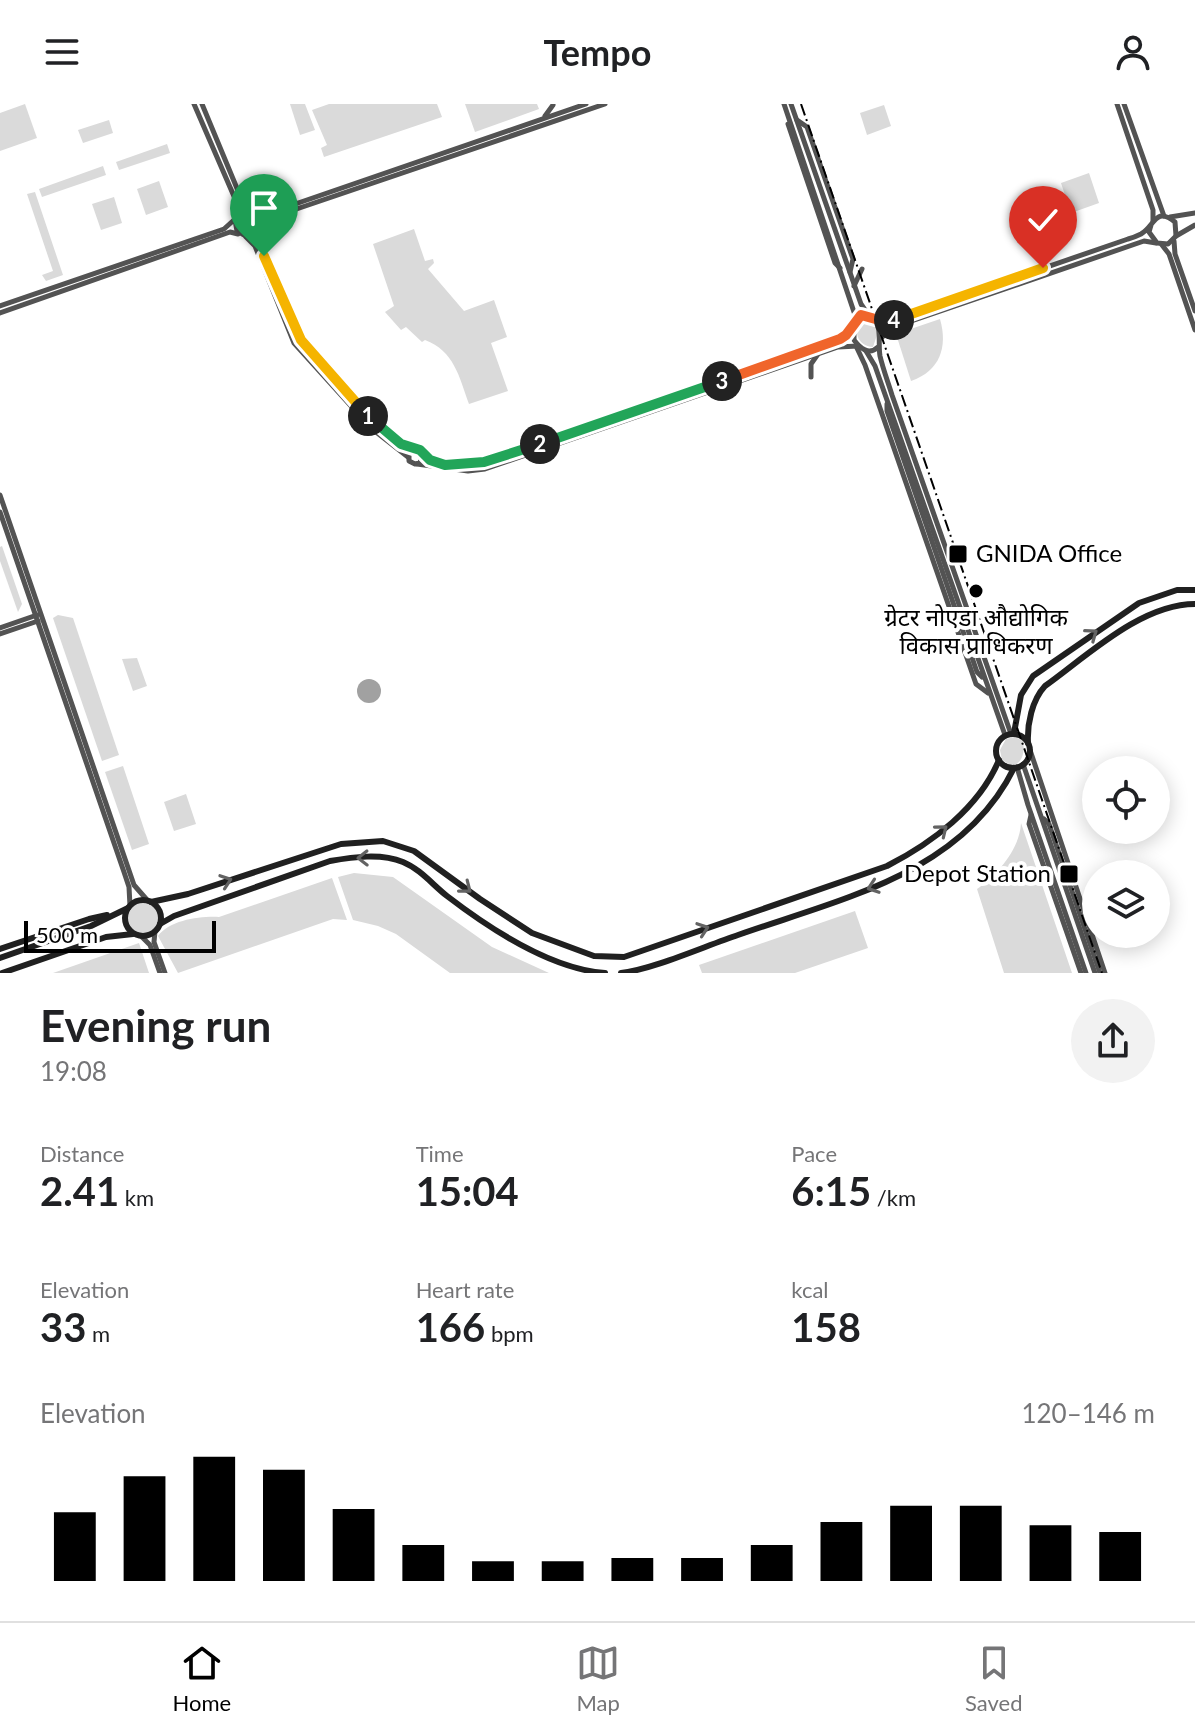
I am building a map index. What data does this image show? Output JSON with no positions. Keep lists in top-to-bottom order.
{
  "places": {
    "transit": ["GNIDA Office", "Depot Station"],
    "other": ["ग्रेटर नोएडा औद्योगिक विकास प्राधिकरण"]
  },
  "scale_bar": "500 m",
  "page": {
    "header": "Tempo",
    "pins": [
      "4",
      "3",
      "1",
      "2"
    ],
    "scale": "500 m",
    "heading": ["Evening run", "19:08"],
    "stats": [
      ["Distance", "2.41 km"],
      ["Time", "15:04"],
      ["Pace", "6:15 /km"],
      ["Elevation", "33 m"],
      ["Heart rate", "166 bpm"],
      ["kcal", "158"]
    ],
    "chart": ["Elevation", "120–146 m"],
    "tabs": ["Home", "Map", "Saved"]
  }
}
